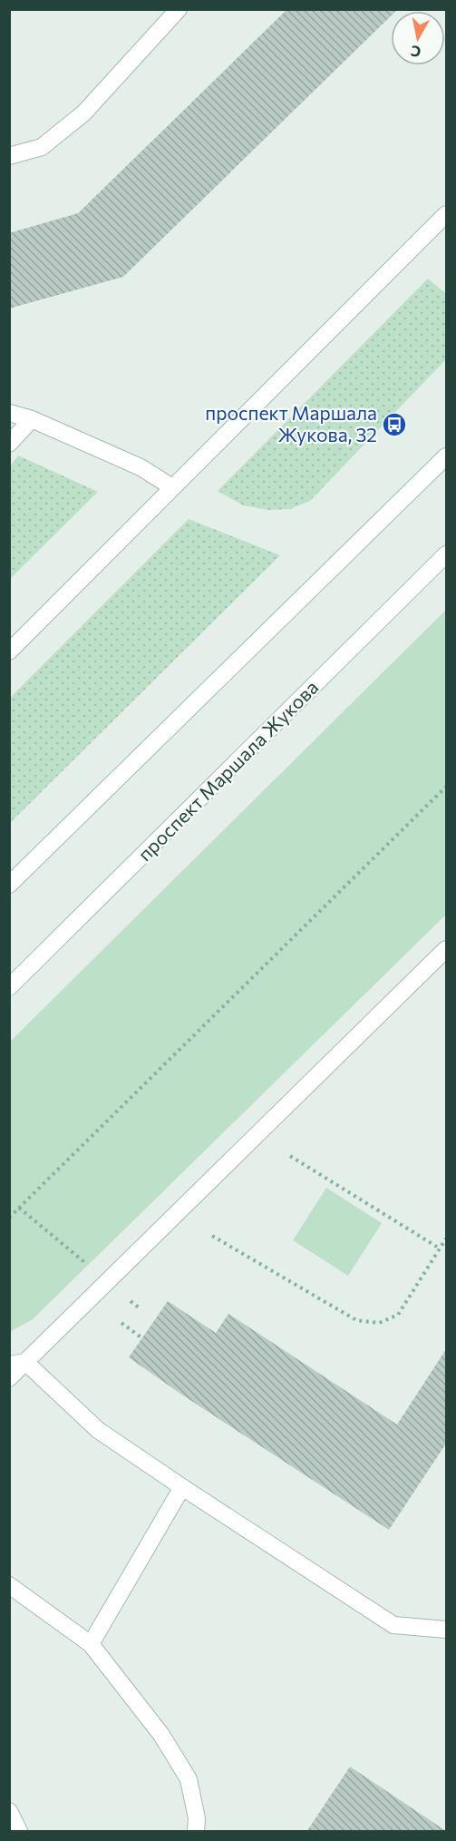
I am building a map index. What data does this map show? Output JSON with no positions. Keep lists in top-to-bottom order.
{
  "streets": {
    "main road": ["проспект Маршала Жукова"]
  },
  "places": {
    "bus stop": ["проспект Маршала Жукова, 32"]
  },
  "north": "bottom"
}
